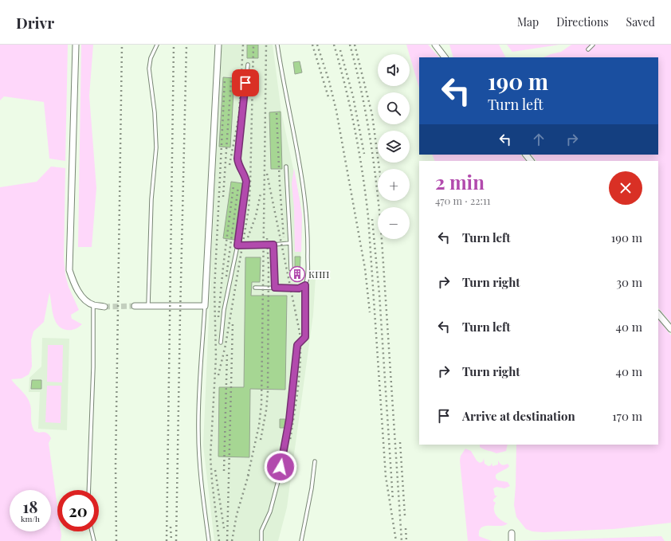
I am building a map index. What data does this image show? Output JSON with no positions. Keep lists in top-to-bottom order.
{
  "places": {
    "building": ["КПП"]
  },
  "page": {
    "header": "Drivr",
    "nav": ["Map", "Directions", "Saved"],
    "map_buttons": ["+", "−"],
    "turn": ["190 m", "Turn left"],
    "heading": ["2 min", "470 m · 22:11"],
    "list": [
      {
        "name": "Turn left",
        "value": "190 m"
      },
      {
        "name": "Turn right",
        "value": "30 m"
      },
      {
        "name": "Turn left",
        "value": "40 m"
      },
      {
        "name": "Turn right",
        "value": "40 m"
      },
      {
        "name": "Arrive at destination",
        "value": "170 m"
      }
    ],
    "speed": "18 km/h",
    "limit": "20"
  }
}
